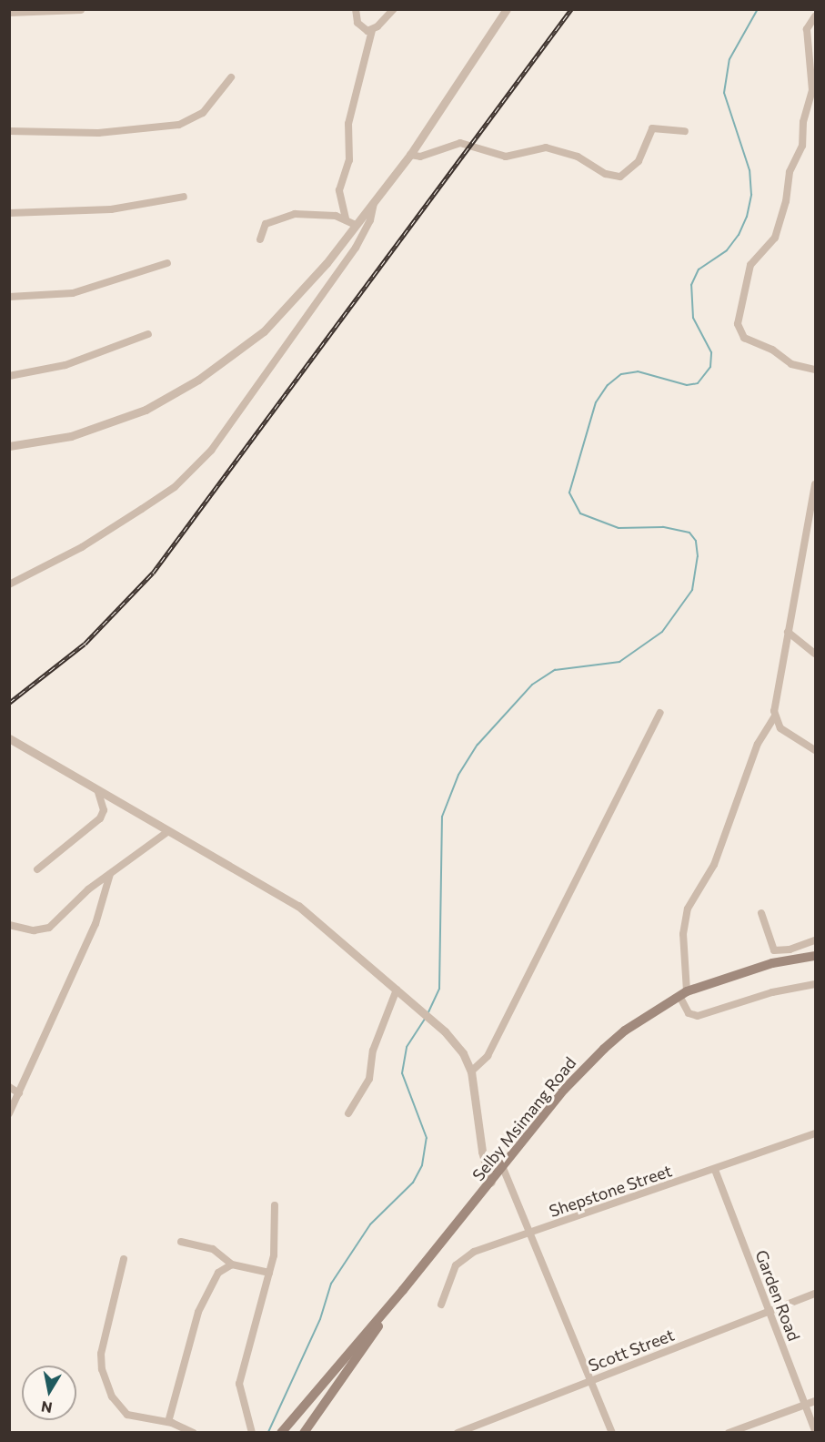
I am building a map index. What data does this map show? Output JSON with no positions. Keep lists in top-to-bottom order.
{
  "streets": {
    "main road": ["Selby Msimang Road"],
    "street": ["Shepstone Street", "Garden Road", "Scott Street"]
  },
  "crossings": [
    ["Shepstone Street", "Garden Road"],
    ["Garden Road", "Scott Street"]
  ],
  "north": "bottom"
}
